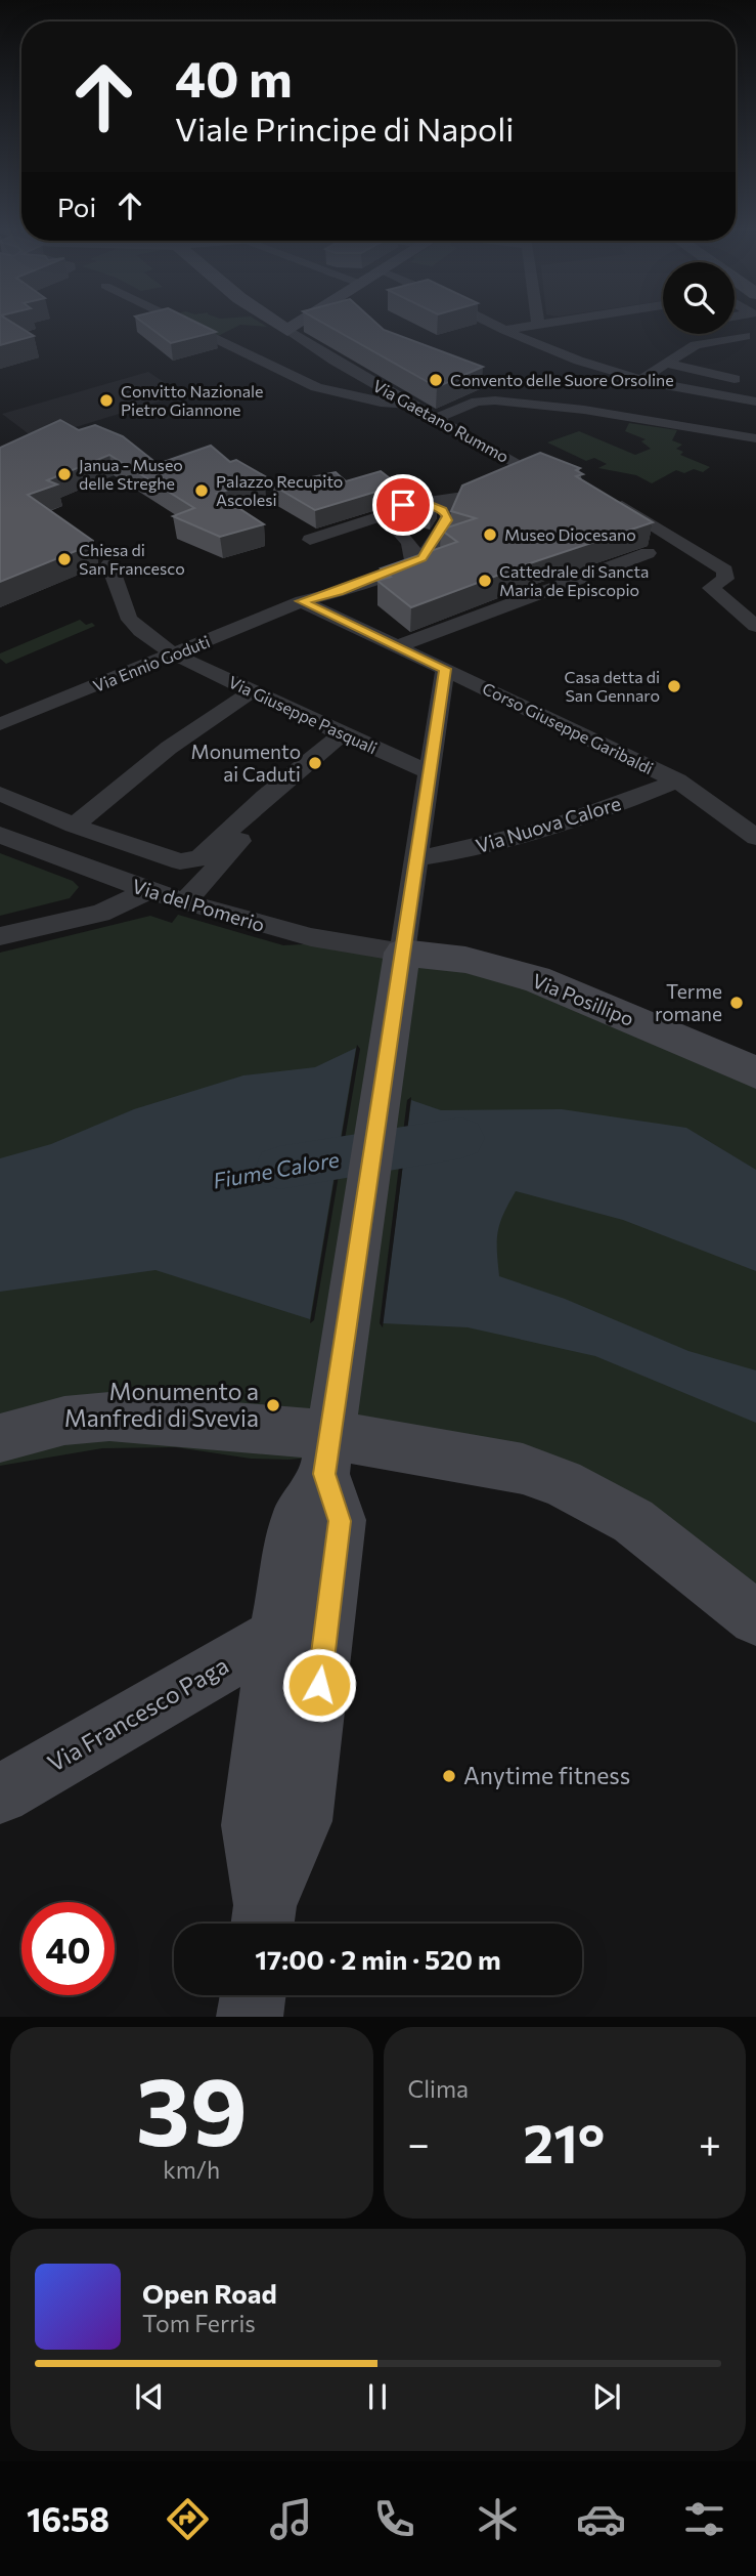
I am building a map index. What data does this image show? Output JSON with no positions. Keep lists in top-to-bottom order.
{
  "streets": {
    "street": [
      "Via Gaetano Rummo",
      "Via Ennio Goduti",
      "Via Giuseppe Pasquali",
      "Corso Giuseppe Garibaldi",
      "Via Nuova Calore",
      "Via del Pomerio",
      "Via Posillipo",
      "Via Francesco Paga"
    ]
  },
  "crossings": [
    ["Via Ennio Goduti", "Via Giuseppe Pasquali"],
    ["Via Ennio Goduti", "Corso Giuseppe Garibaldi"],
    ["Corso Giuseppe Garibaldi", "Via Nuova Calore"],
    ["Via del Pomerio", "Via Posillipo"]
  ],
  "water": ["Fiume Calore"],
  "places": [
    "Convento delle Suore Orsoline",
    "Convitto Nazionale Pietro Giannone",
    "Janua - Museo delle Streghe",
    "Palazzo Recupito Ascolesi",
    "Museo Diocesano",
    "Chiesa di San Francesco",
    "Cattedrale di Sancta Maria de Episcopio",
    "Casa detta di San Gennaro",
    "Monumento ai Caduti",
    "Terme romane",
    "Monumento a Manfredi di Svevia",
    "Anytime fitness"
  ],
  "page": {
    "turn": ["40 m", "Viale Principe di Napoli"],
    "then": "Poi",
    "limit": "40",
    "trip": "17:00 · 2 min · 520 m",
    "tile": [
      ["39", "km/h"],
      "Clima"
    ],
    "heat": ["−", "21°", "+"],
    "song": ["Open Road", "Tom Ferris"],
    "tabs": "16:58"
  }
}
